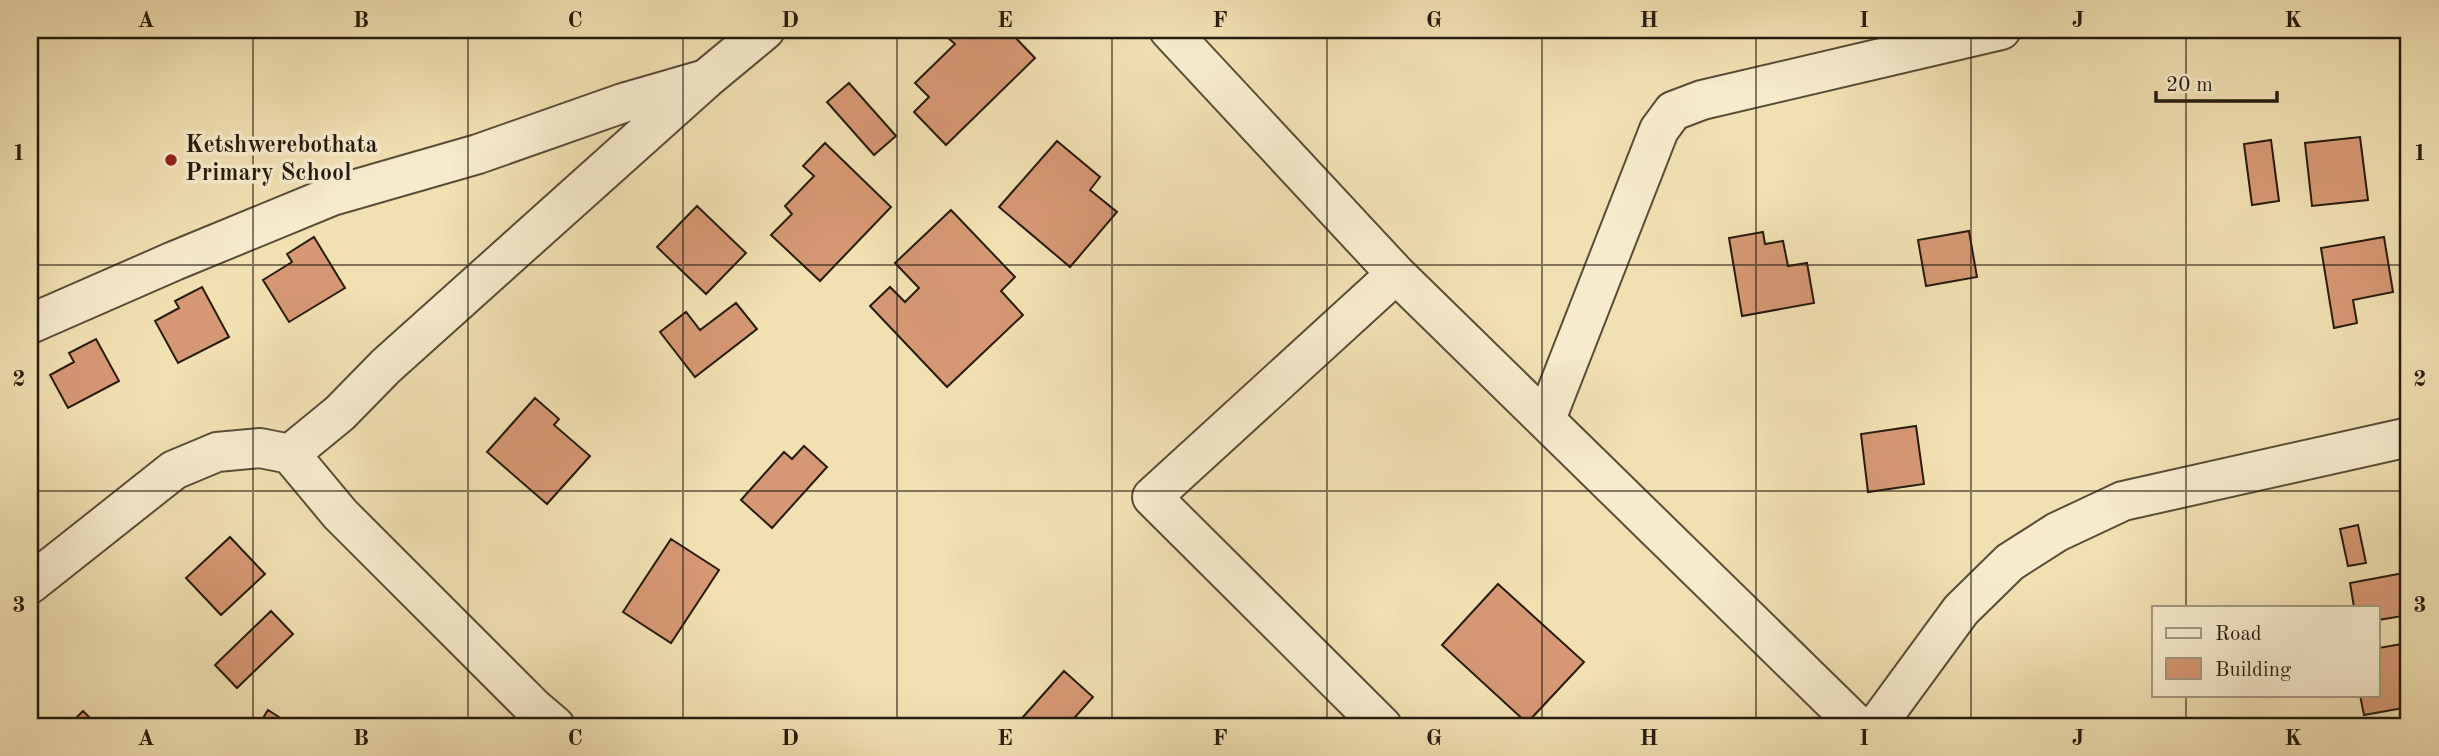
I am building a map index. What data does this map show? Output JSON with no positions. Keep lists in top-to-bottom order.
{
  "places": ["Ketshwerebothata Primary School"],
  "legend": ["Road", "Building"],
  "scale_bar": "20 m",
  "grid": {
    "columns": [
      "A",
      "B",
      "C",
      "D",
      "E",
      "F",
      "G",
      "H",
      "I",
      "J",
      "K"
    ],
    "rows": ["1", "2", "3"]
  }
}
